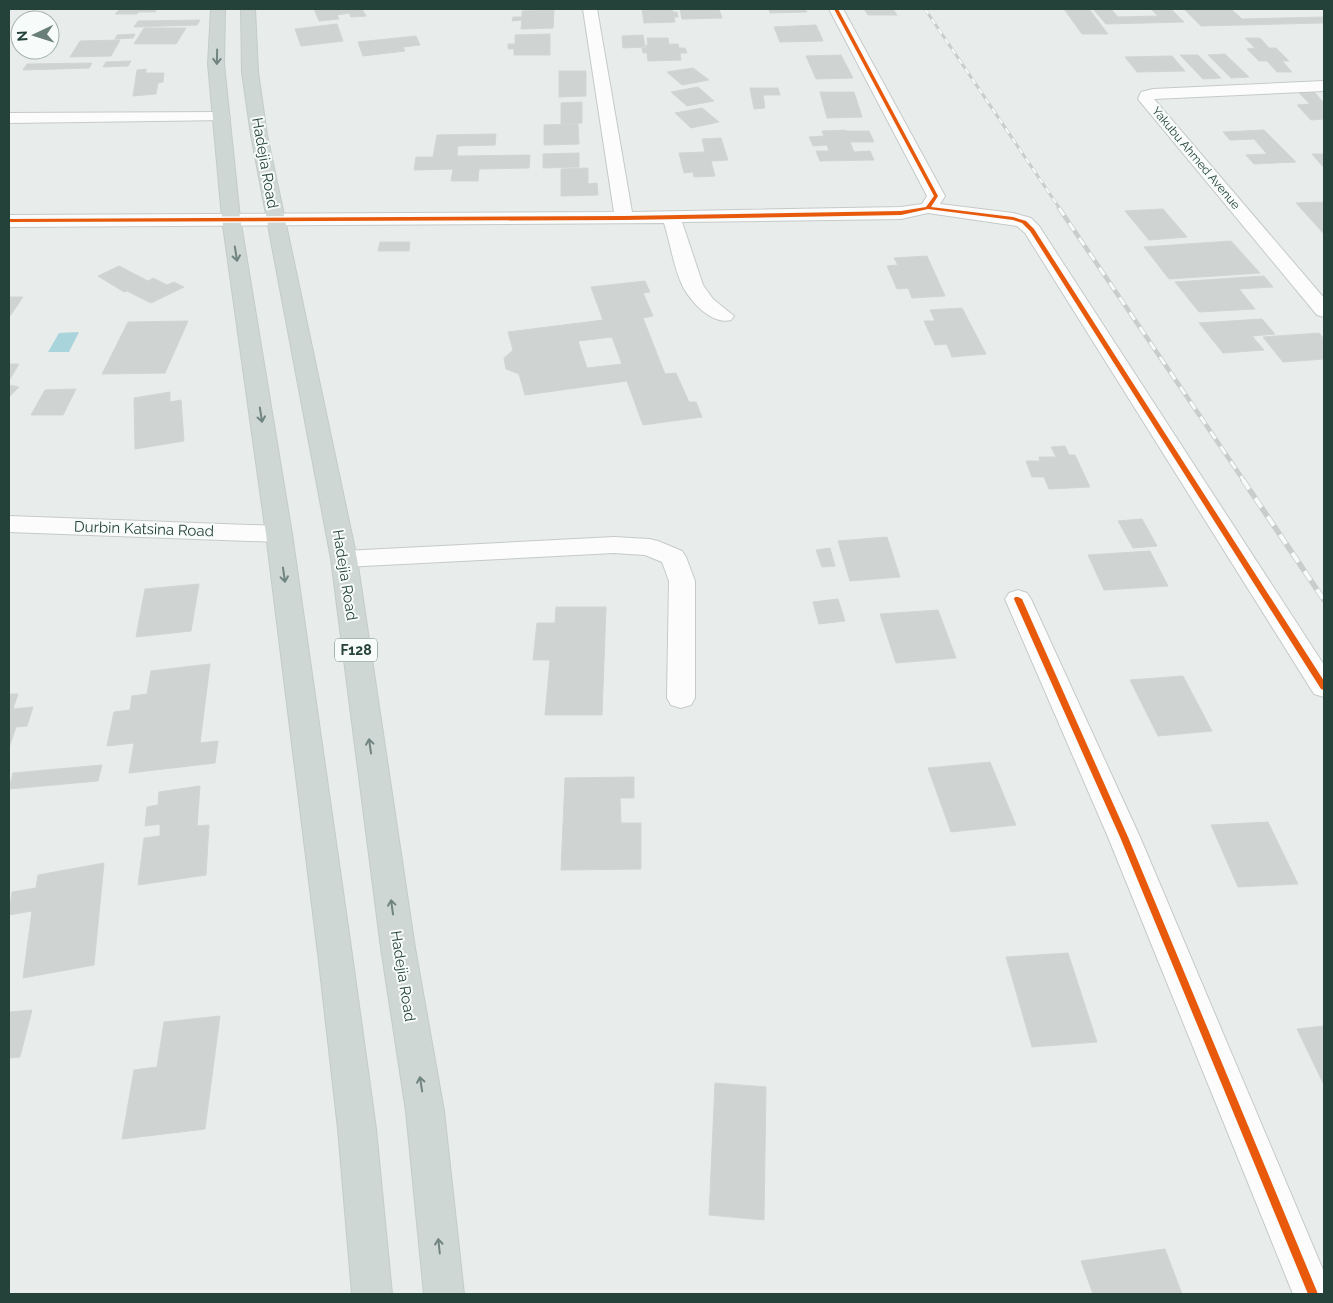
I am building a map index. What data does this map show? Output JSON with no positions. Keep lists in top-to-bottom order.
{
  "streets": {
    "main road": ["Hadejia Road", "F128"],
    "street": ["Yakubu Ahmed Avenue", "Durbin Katsina Road"]
  },
  "north": "left"
}
